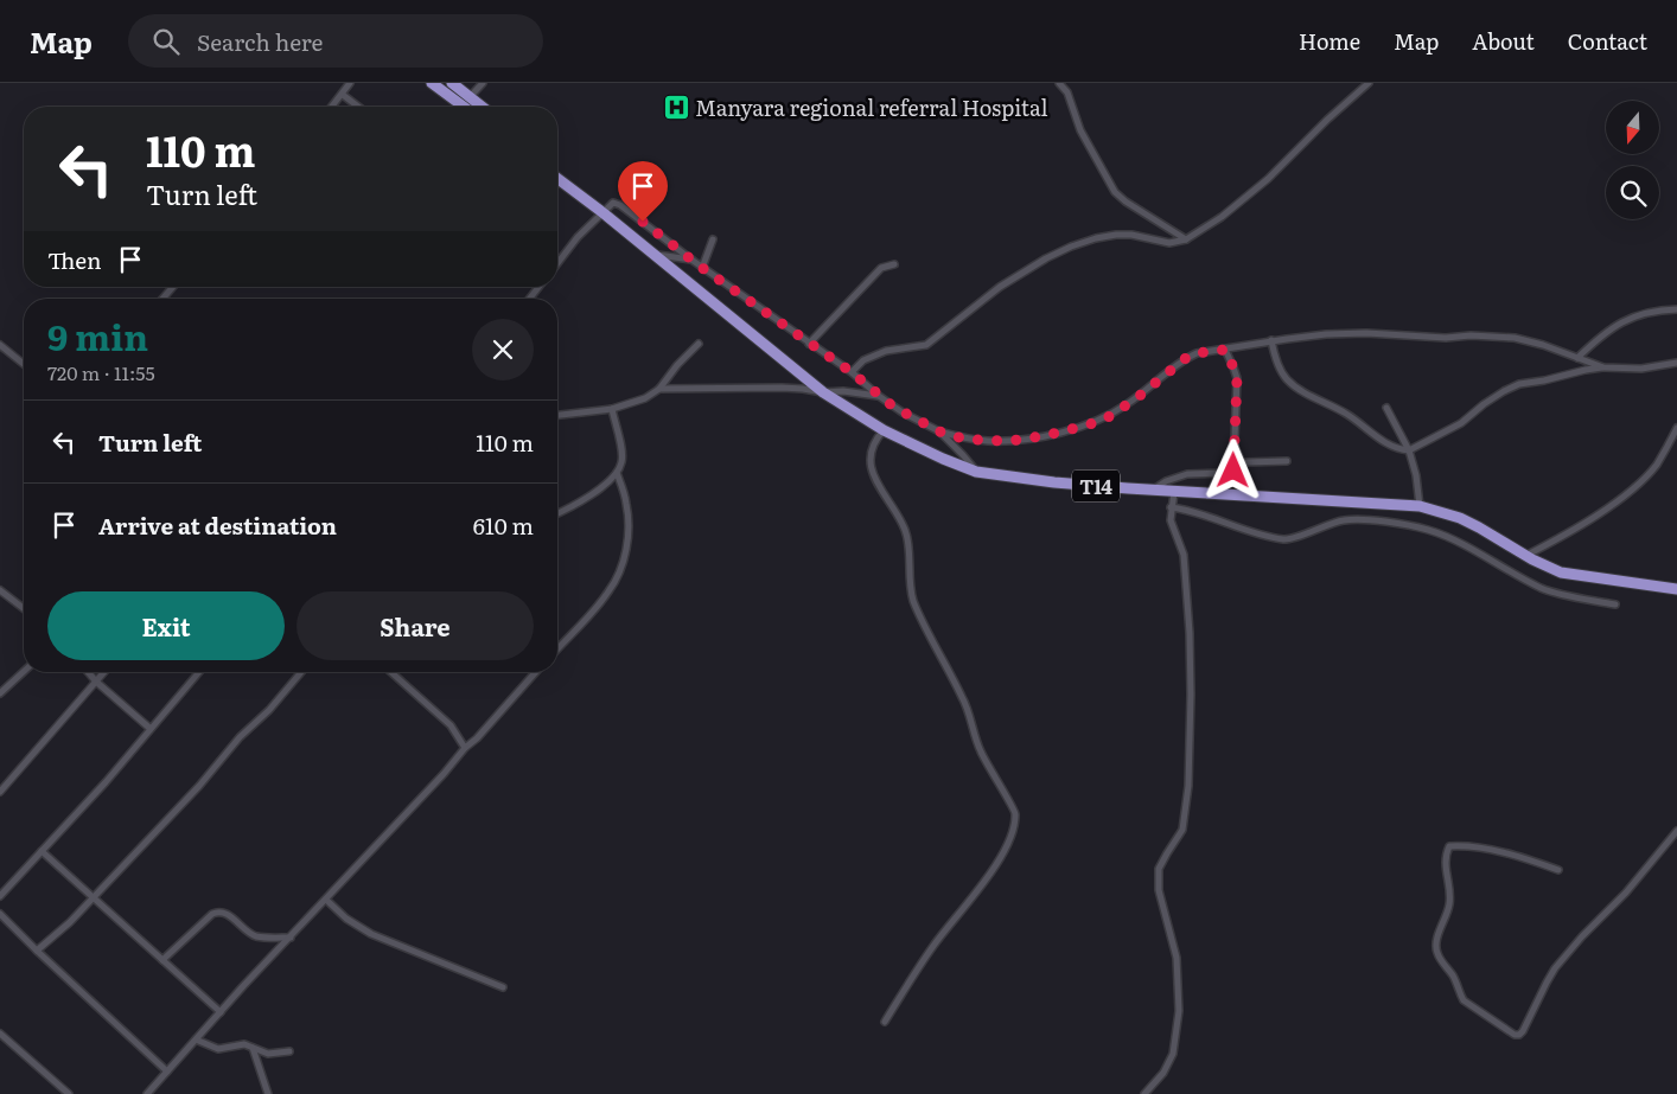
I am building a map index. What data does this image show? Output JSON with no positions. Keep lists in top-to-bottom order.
{
  "streets": {
    "highway": ["T14"]
  },
  "places": {
    "hospital": ["Manyara regional referral Hospital"]
  },
  "north": "bottom",
  "page": {
    "header": "Map",
    "search": "Search here",
    "nav": [
      "Home",
      "Map",
      "About",
      "Contact"
    ],
    "turn": ["110 m", "Turn left"],
    "then": "Then",
    "heading": ["9 min", "720 m · 11:55"],
    "list": [
      {
        "name": "Turn left",
        "value": "110 m"
      },
      {
        "name": "Arrive at destination",
        "value": "610 m"
      }
    ],
    "buttons": ["Exit", "Share"]
  }
}
